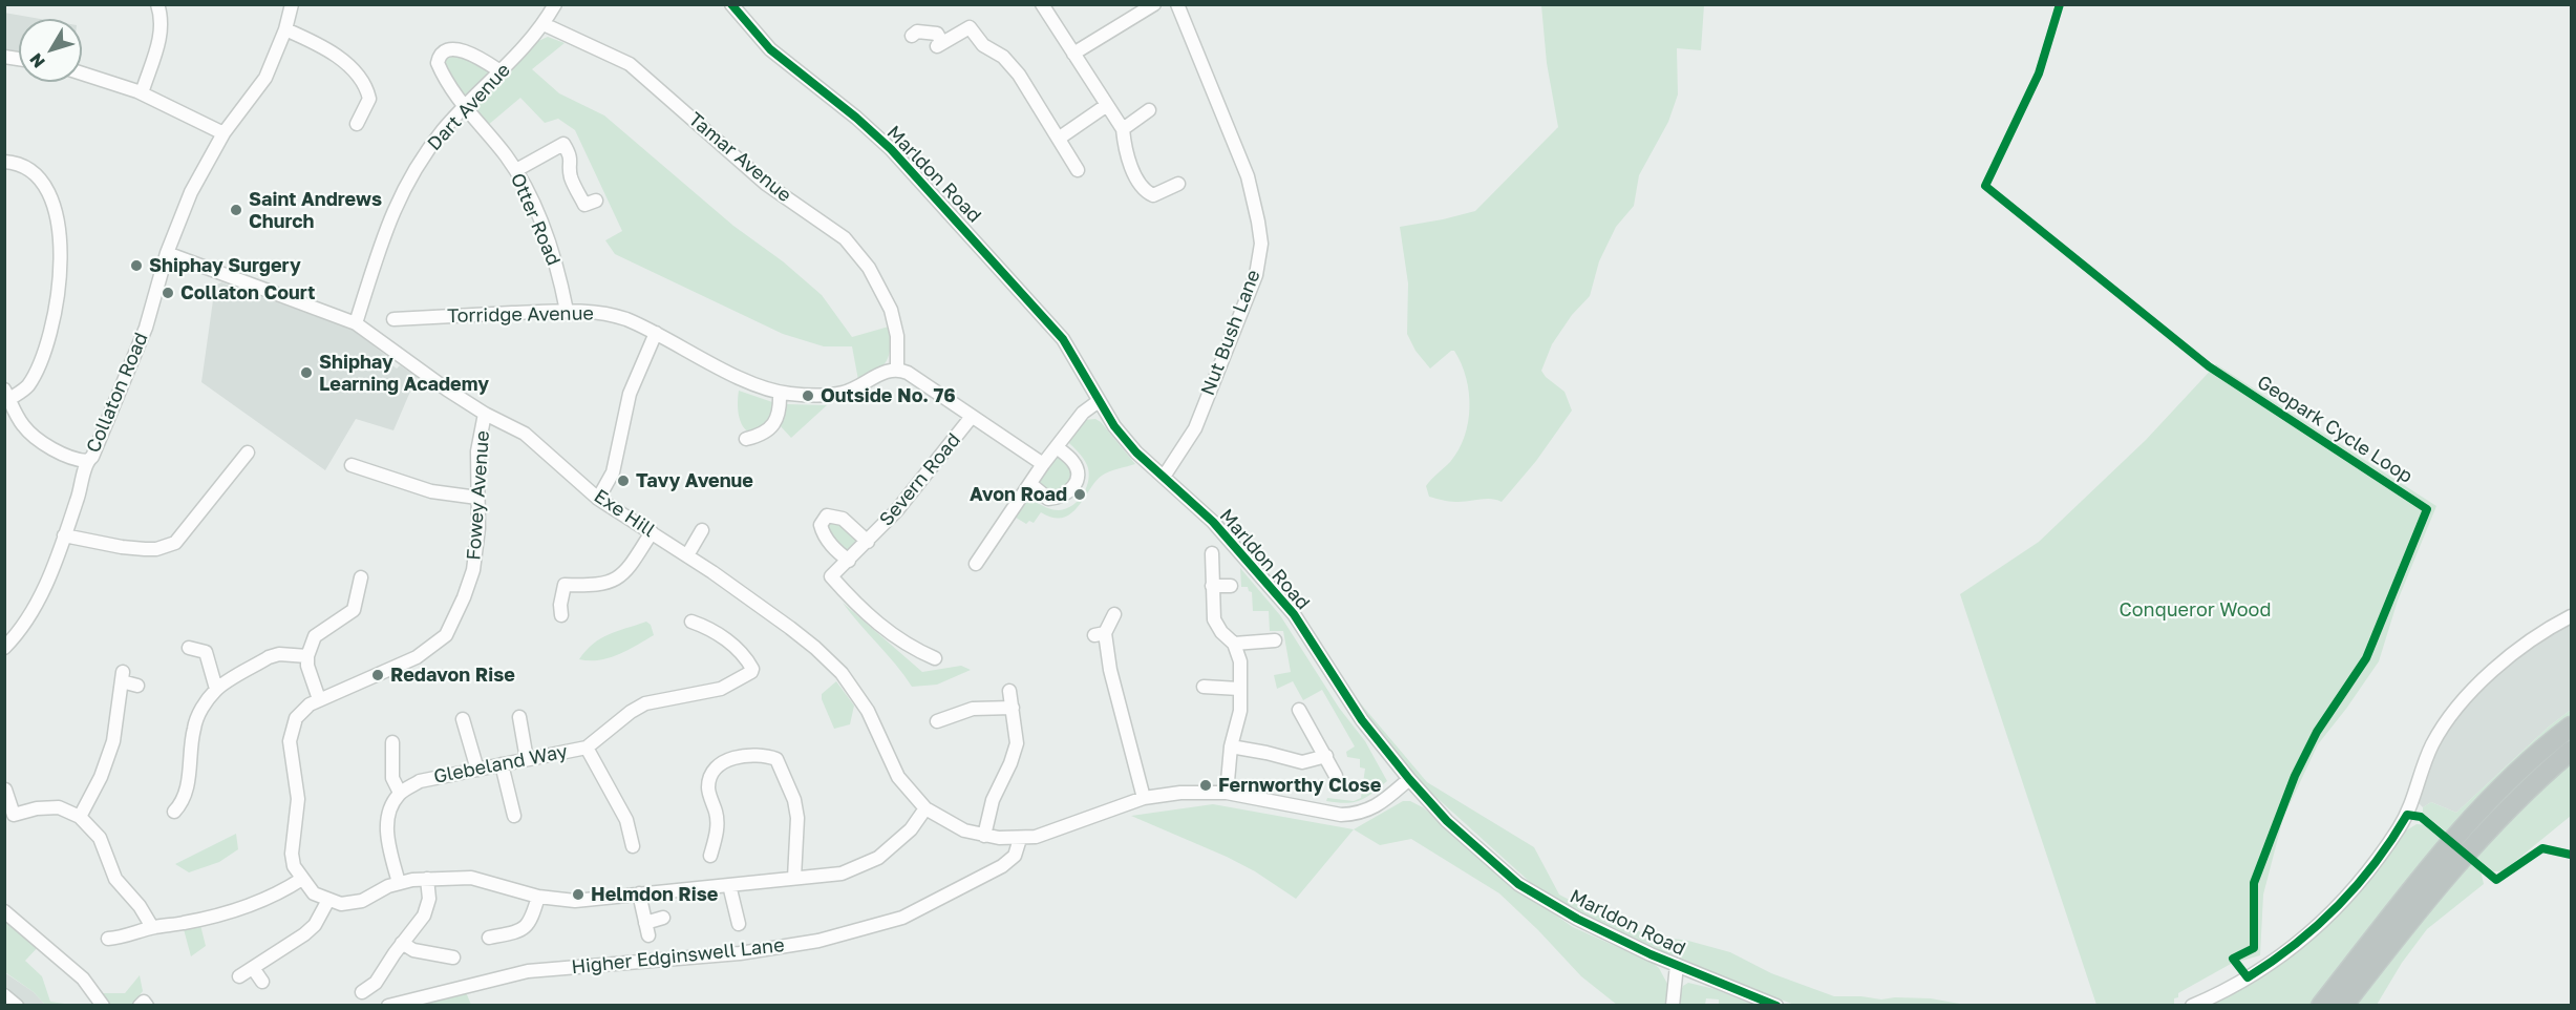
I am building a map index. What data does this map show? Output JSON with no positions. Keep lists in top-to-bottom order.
{
  "streets": {
    "street": [
      "Dart Avenue",
      "Tamar Avenue",
      "Marldon Road",
      "Otter Road",
      "Torridge Avenue",
      "Nut Bush Lane",
      "Collaton Road",
      "Severn Road",
      "Fowey Avenue",
      "Exe Hill",
      "Glebeland Way",
      "Higher Edginswell Lane"
    ],
    "cycle path": ["Geopark Cycle Loop"]
  },
  "crossings": [
    ["Dart Avenue", "Tamar Avenue"],
    ["Dart Avenue", "Otter Road"],
    ["Dart Avenue", "Exe Hill"],
    ["Tamar Avenue", "Torridge Avenue"],
    ["Marldon Road", "Nut Bush Lane"],
    ["Otter Road", "Torridge Avenue"],
    ["Collaton Road", "Exe Hill"],
    ["Fowey Avenue", "Exe Hill"],
    ["Exe Hill", "Higher Edginswell Lane"]
  ],
  "parks": ["Conqueror Wood"],
  "places": [
    "Saint Andrews Church",
    "Shiphay Surgery",
    "Collaton Court",
    "Shiphay Learning Academy",
    "Outside No. 76",
    "Tavy Avenue",
    "Avon Road",
    "Redavon Rise",
    "Fernworthy Close",
    "Helmdon Rise"
  ],
  "north": "bottom left"
}
